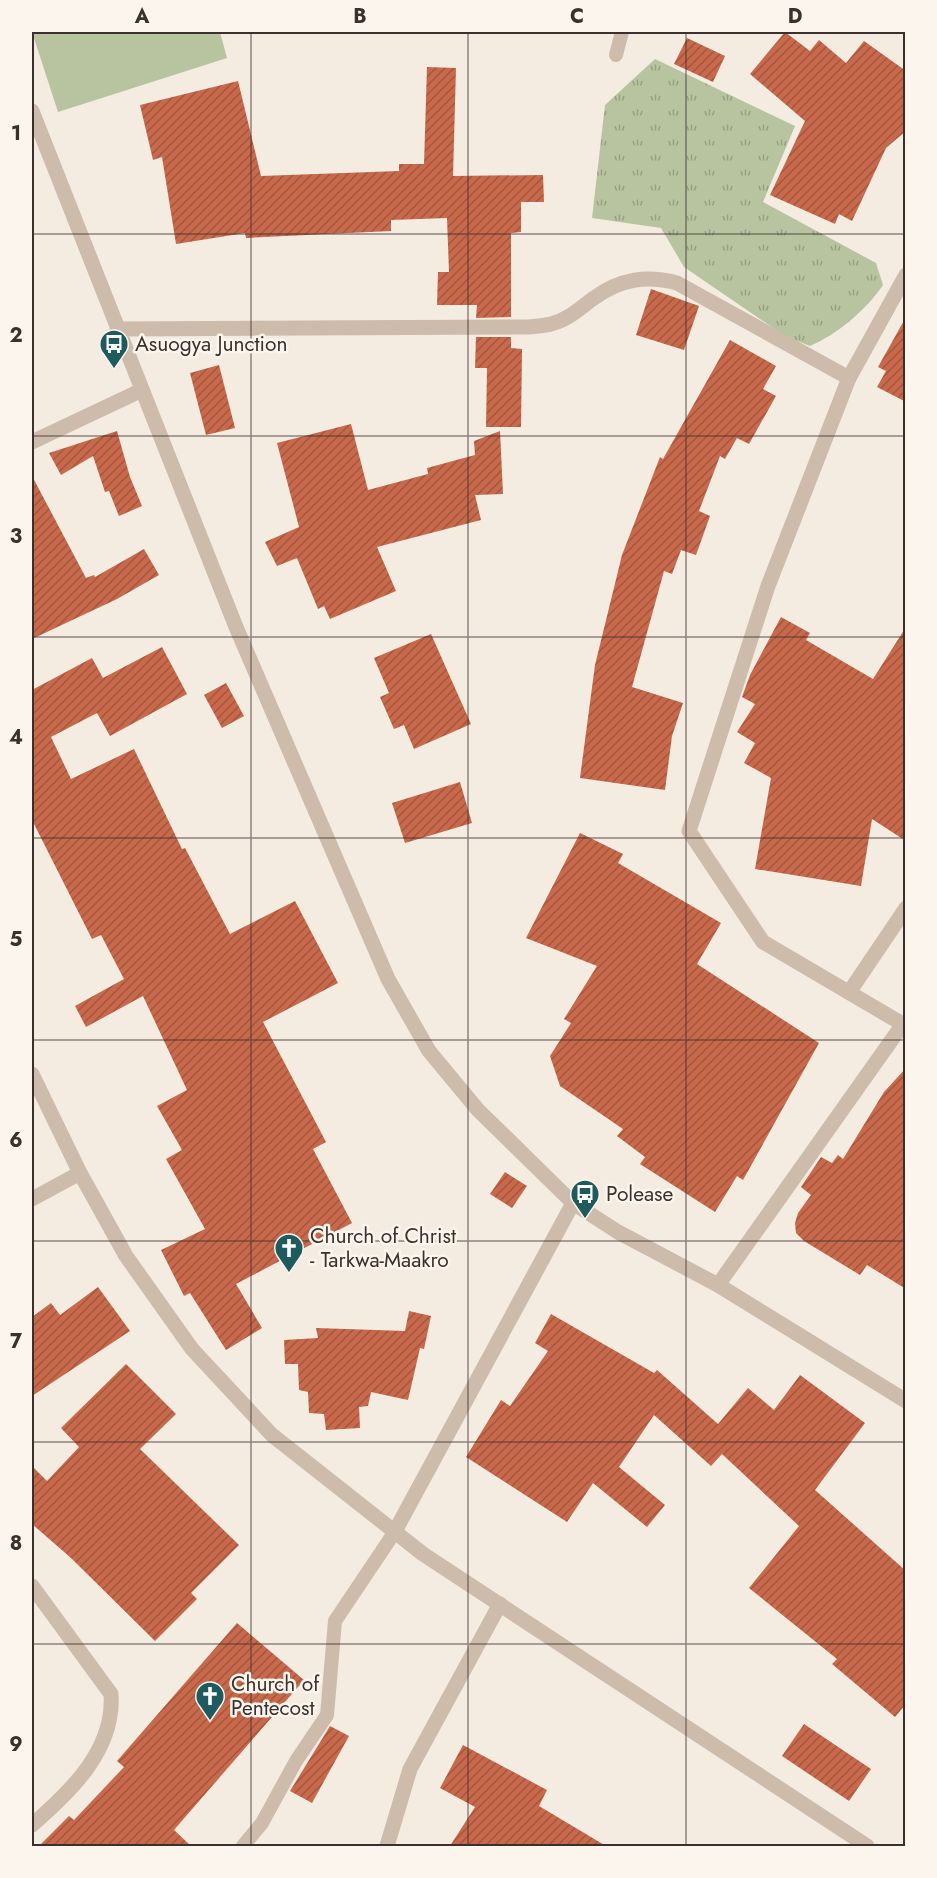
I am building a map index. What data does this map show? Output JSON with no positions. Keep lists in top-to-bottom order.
{
  "places": {
    "bus stop": ["Asuogya Junction", "Polease"],
    "church": ["Church of Christ - Tarkwa-Maakro", "Church of Pentecost"]
  },
  "grid": {
    "columns": [
      "A",
      "B",
      "C",
      "D"
    ],
    "rows": [
      "1",
      "2",
      "3",
      "4",
      "5",
      "6",
      "7",
      "8",
      "9"
    ]
  }
}
